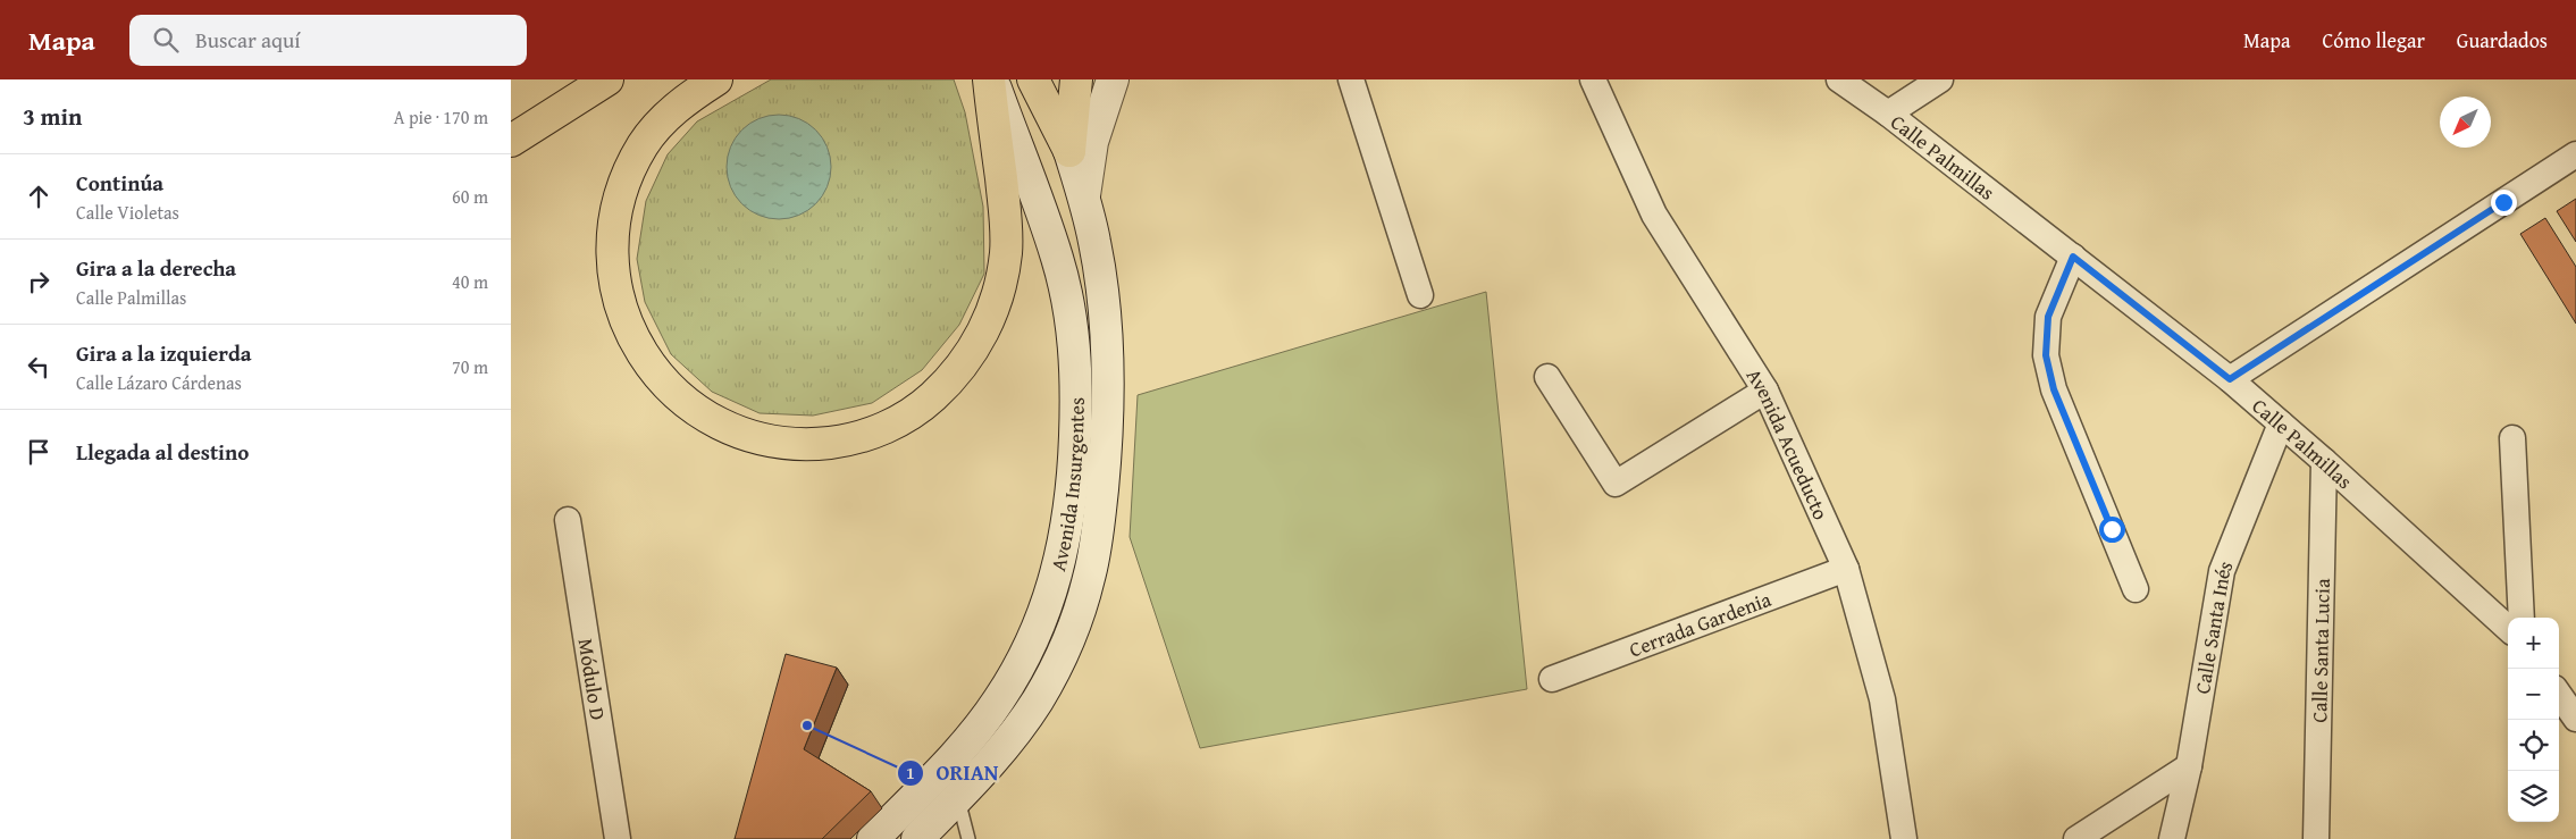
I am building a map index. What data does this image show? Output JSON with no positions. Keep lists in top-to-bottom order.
{
  "streets": {
    "main road": ["Avenida Insurgentes"],
    "street": [
      "Calle Palmillas",
      "Avenida Acueducto",
      "Cerrada Gardenia",
      "Calle Santa Inés",
      "Calle Santa Lucia",
      "Módulo D"
    ]
  },
  "crossings": [
    ["Calle Palmillas", "Calle Santa Inés"],
    ["Calle Palmillas", "Calle Santa Lucia"],
    ["Avenida Acueducto", "Cerrada Gardenia"]
  ],
  "places": ["ORIAN"],
  "north": "bottom left",
  "page": {
    "header": "Mapa",
    "search": "Buscar aquí",
    "nav": ["Mapa", "Cómo llegar", "Guardados"],
    "heading": ["3 min", "A pie · 170 m"],
    "list": [
      ["Continúa", "Calle Violetas", "60 m"],
      ["Gira a la derecha", "Calle Palmillas", "40 m"],
      ["Gira a la izquierda", "Calle Lázaro Cárdenas", "70 m"],
      "Llegada al destino"
    ],
    "map_buttons": ["+", "−"]
  }
}
